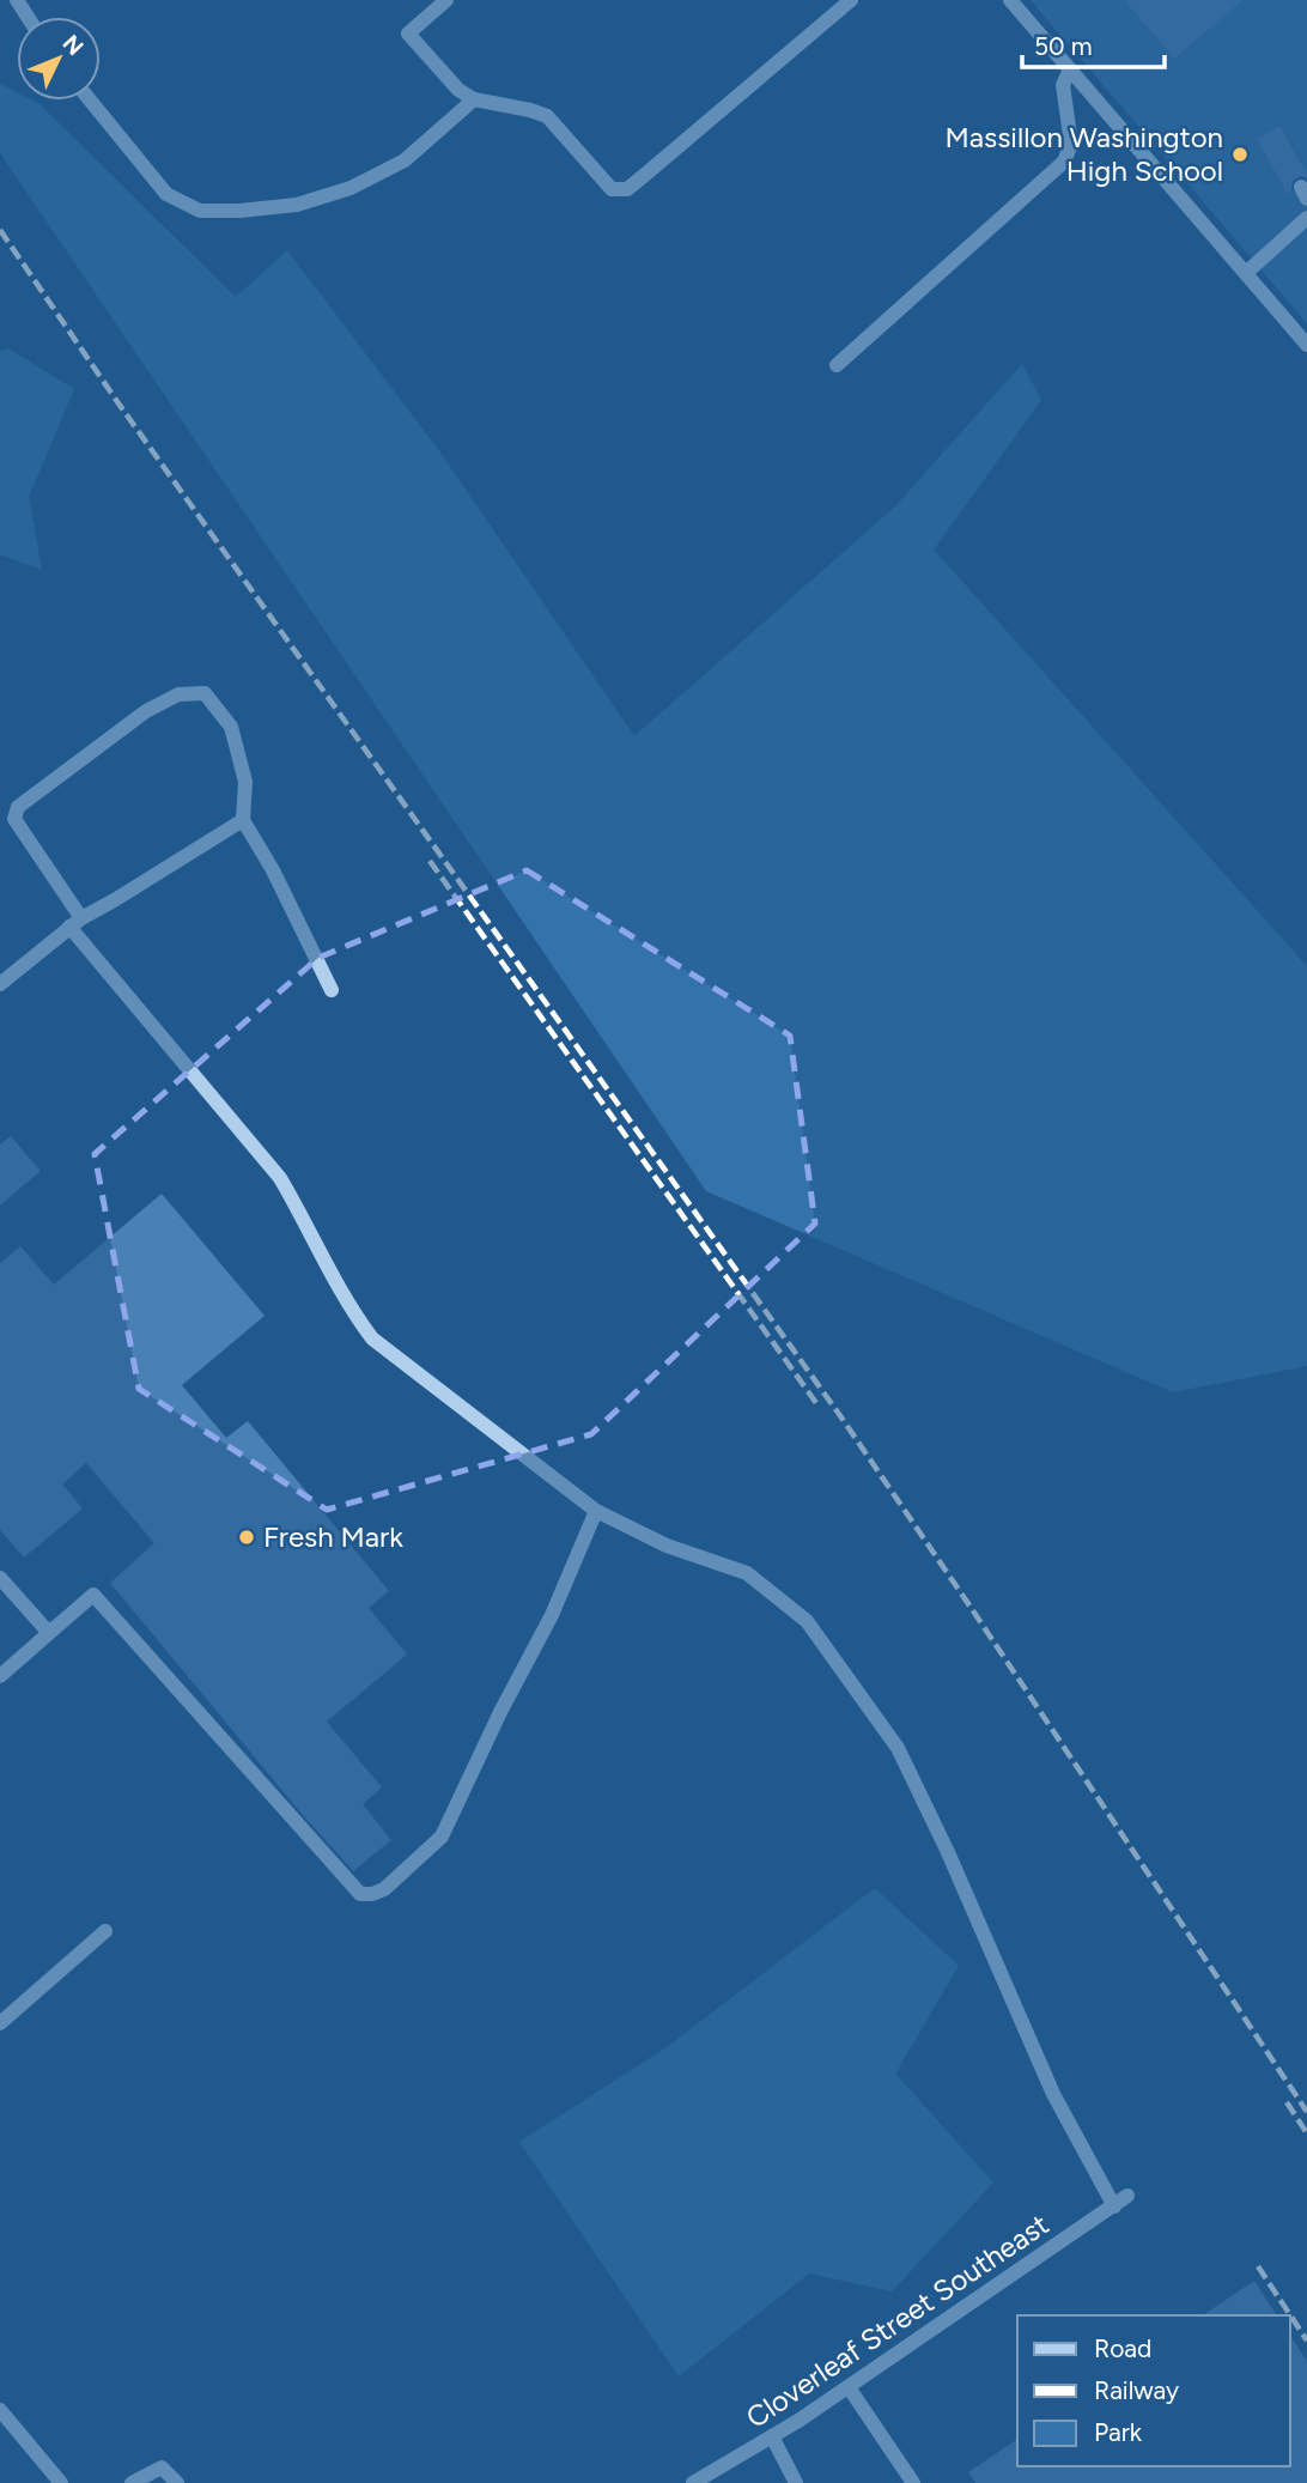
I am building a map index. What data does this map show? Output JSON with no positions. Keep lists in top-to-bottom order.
{
  "streets": {
    "street": ["Cloverleaf Street Southeast"]
  },
  "places": ["Massillon Washington High School", "Fresh Mark"],
  "legend": ["Road", "Railway", "Park"],
  "scale_bar": "50 m",
  "north": "top right"
}
